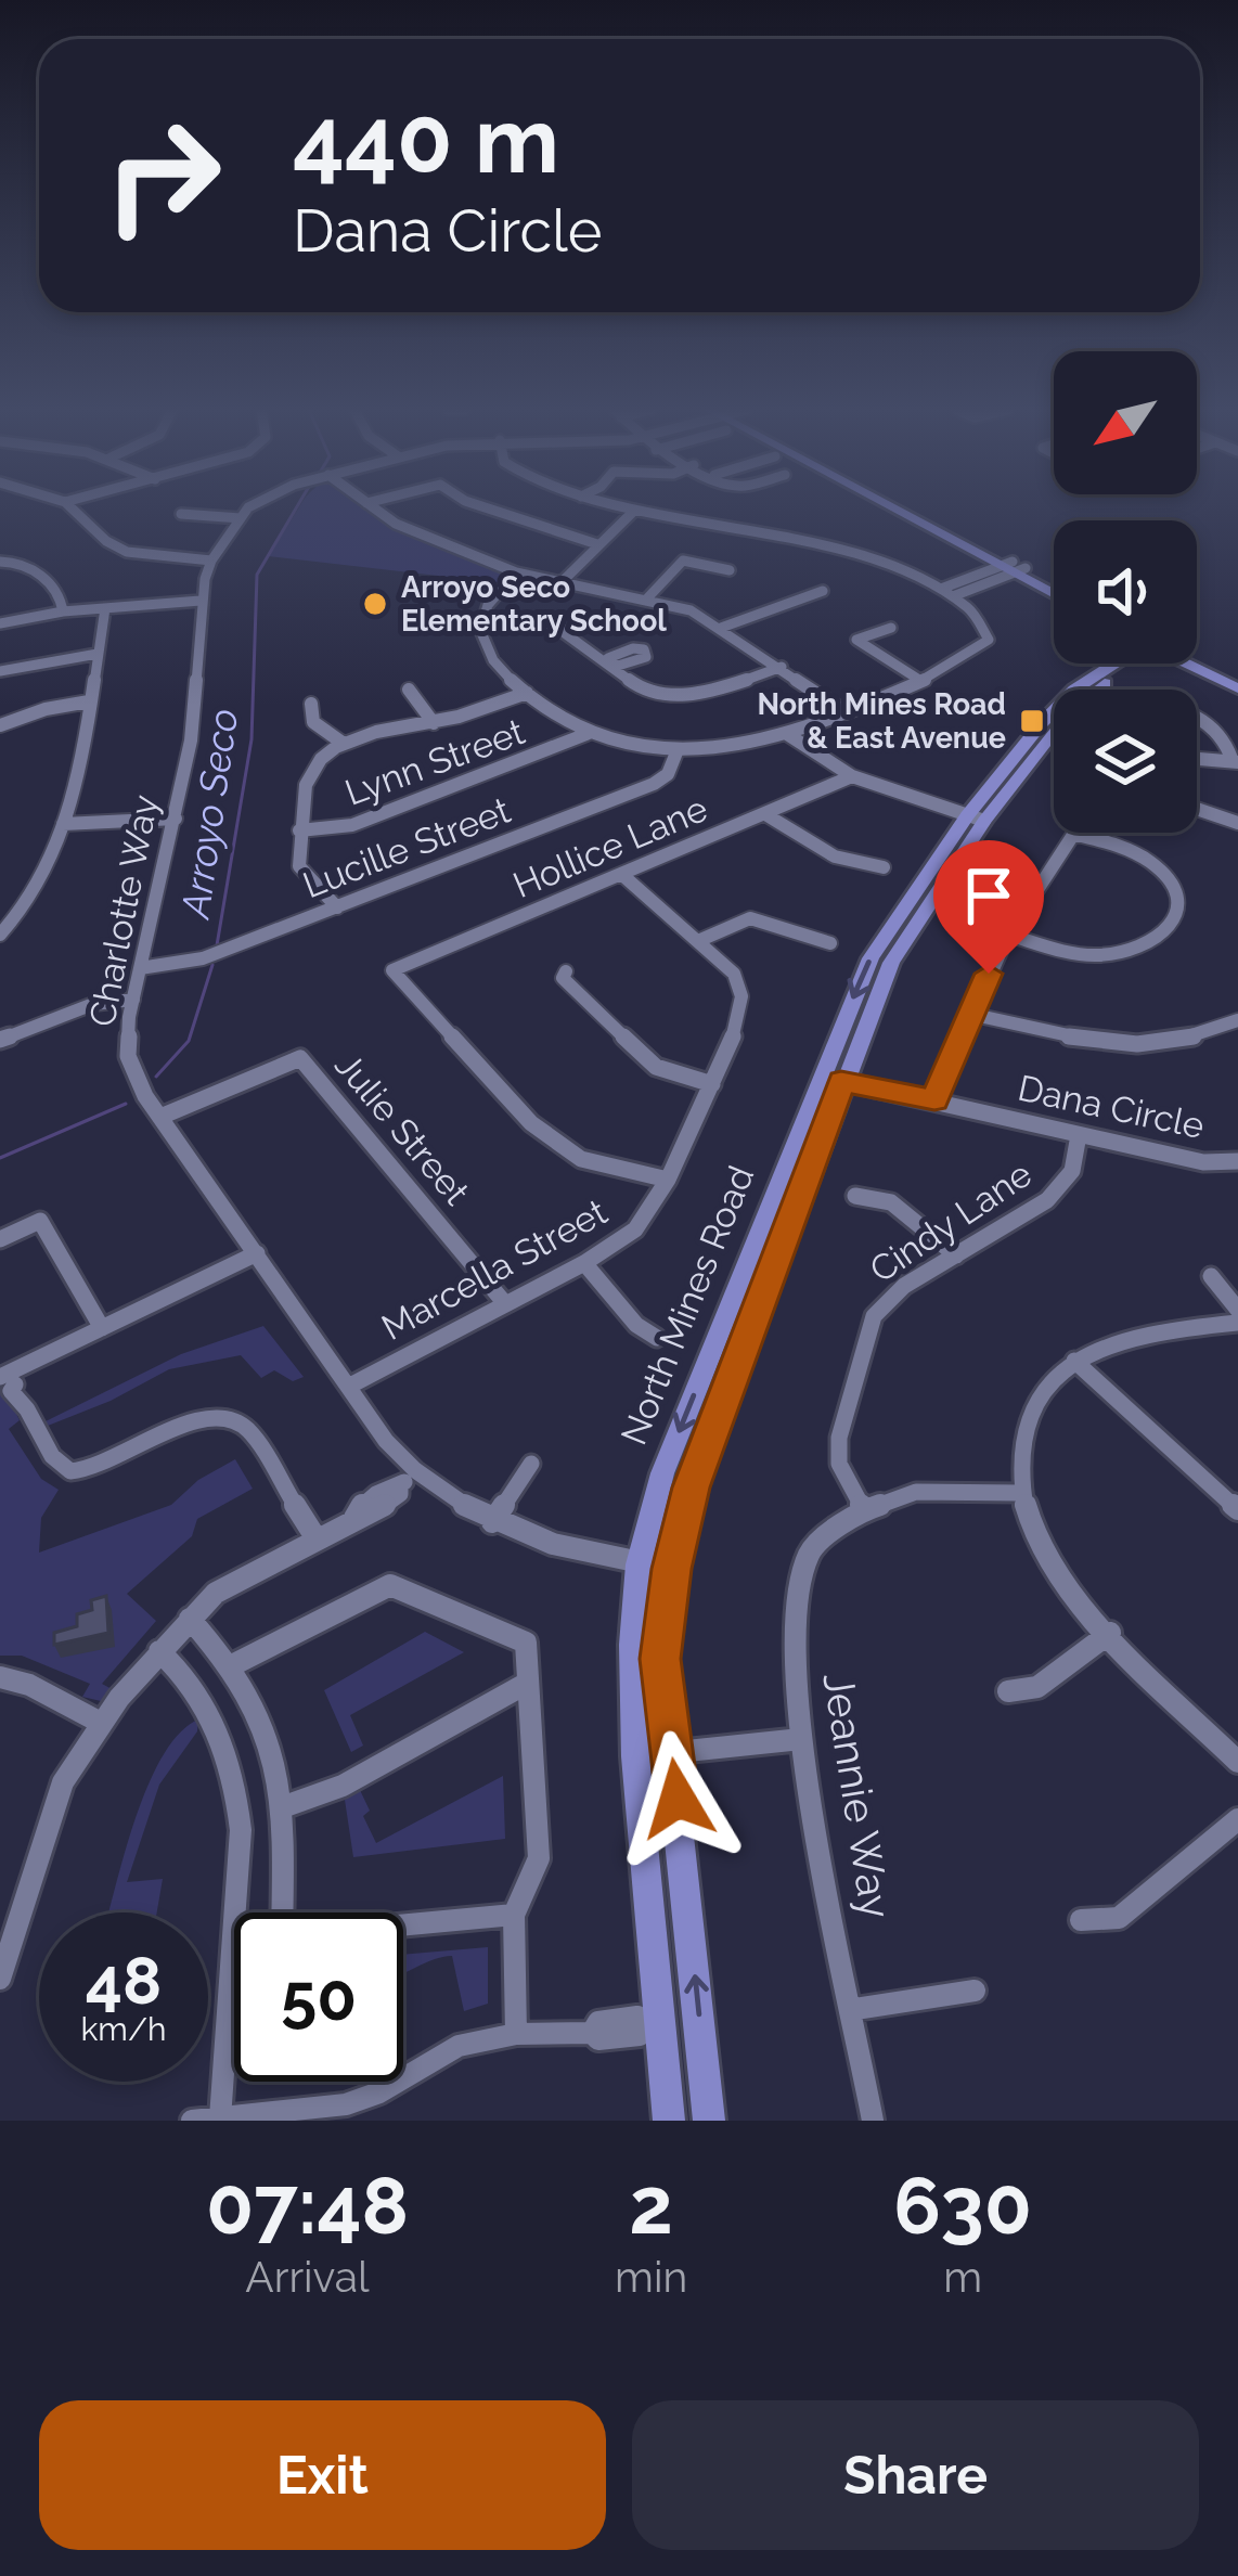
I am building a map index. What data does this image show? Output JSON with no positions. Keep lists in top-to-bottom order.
{
  "streets": {
    "main road": ["North Mines Road"],
    "street": [
      "Lynn Street",
      "Hollice Lane",
      "Lucille Street",
      "Charlotte Way",
      "Dana Circle",
      "Julie Street",
      "Cindy Lane",
      "Marcella Street",
      "Jeannie Way"
    ]
  },
  "crossings": [
    ["Hollice Lane", "Marcella Street"],
    ["Lucille Street", "Charlotte Way"],
    ["Charlotte Way", "Julie Street"],
    ["Charlotte Way", "Marcella Street"],
    ["Charlotte Way", "North Mines Road"],
    ["Dana Circle", "Cindy Lane"],
    ["Dana Circle", "North Mines Road"],
    ["Julie Street", "Marcella Street"],
    ["Cindy Lane", "Jeannie Way"]
  ],
  "water": ["Arroyo Seco"],
  "places": {
    "other": ["Arroyo Seco Elementary School"],
    "transit": ["North Mines Road & East Avenue"]
  },
  "north": "bottom left",
  "page": {
    "turn": ["440 m", "Dana Circle"],
    "speed": "48 km/h",
    "limit": "50",
    "eta": [
      "07:48",
      "Arrival",
      "2",
      "min",
      "630",
      "m"
    ],
    "buttons": ["Exit", "Share"]
  }
}
